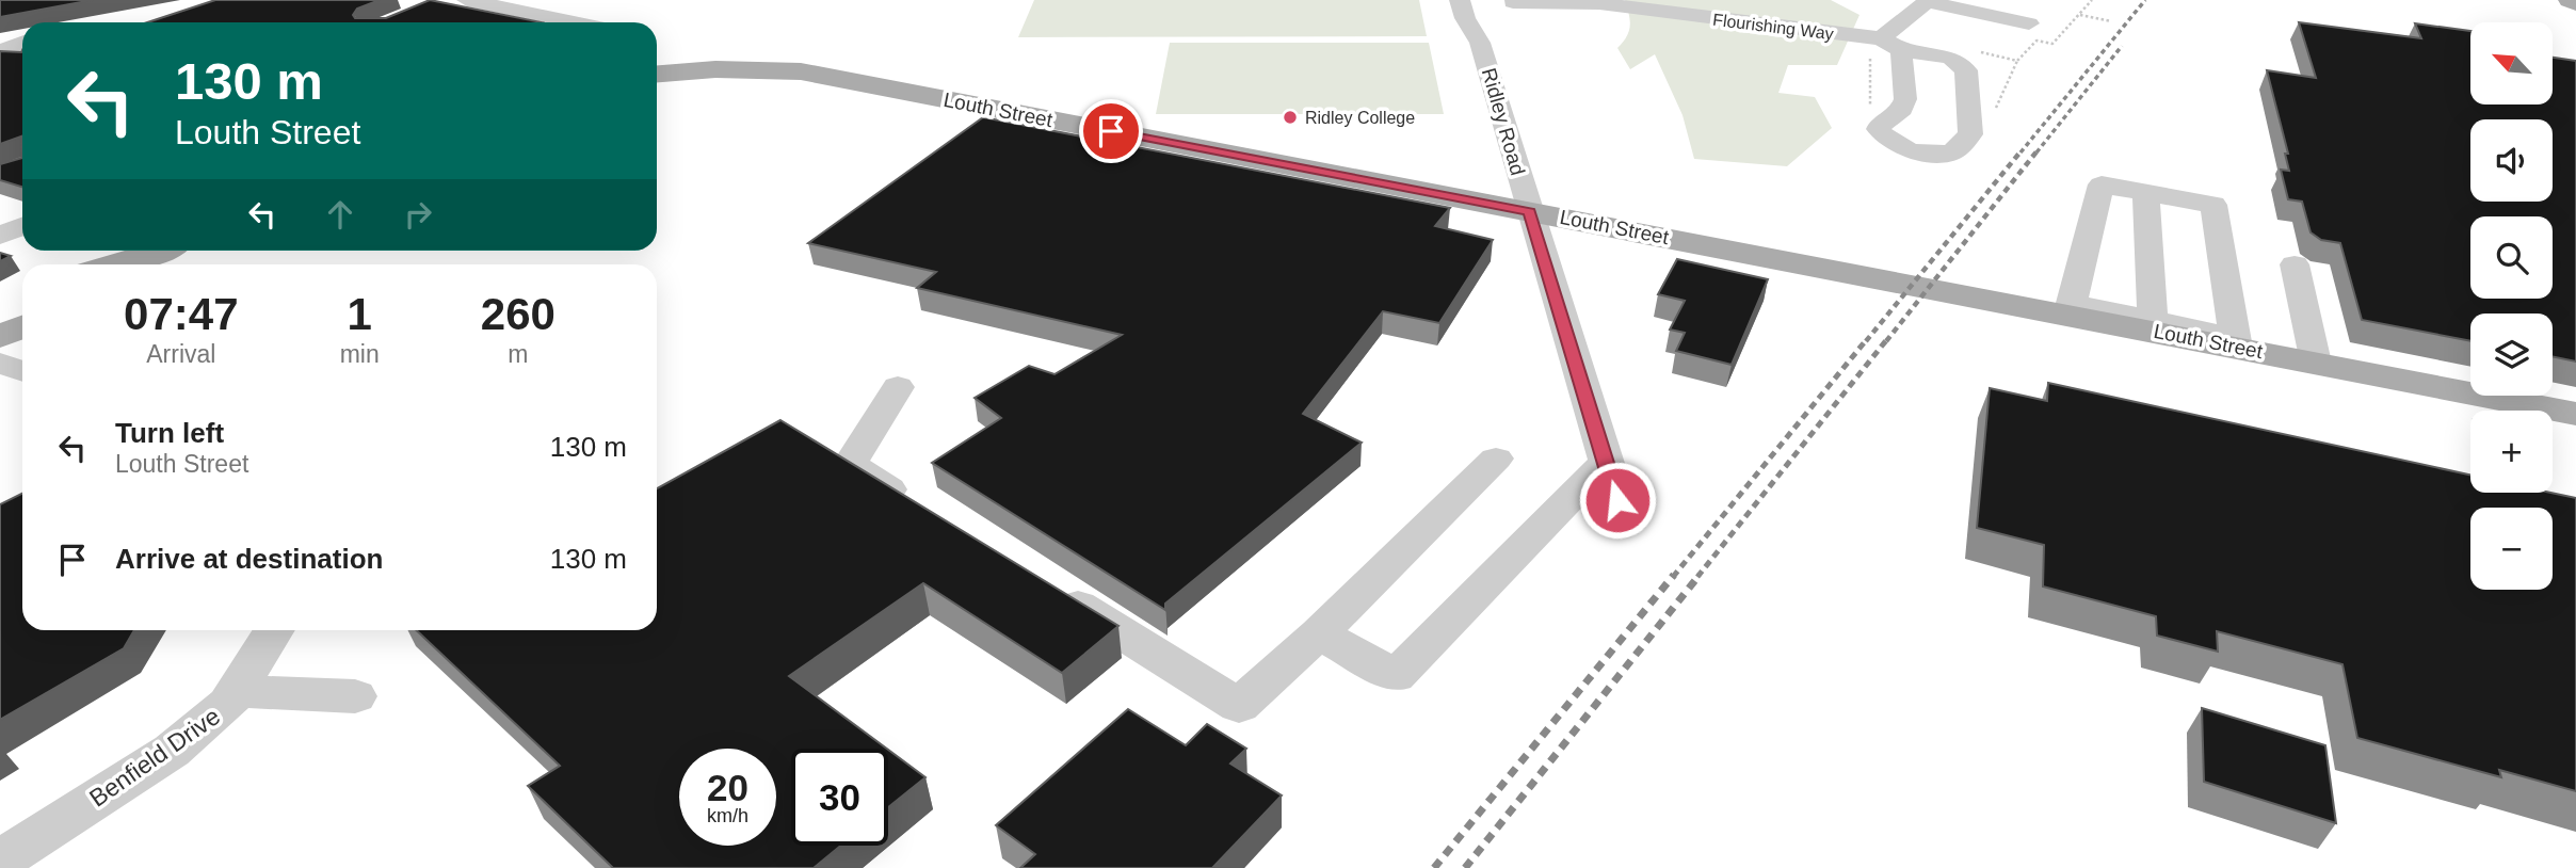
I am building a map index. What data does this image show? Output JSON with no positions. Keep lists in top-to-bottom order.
{
  "streets": {
    "main road": ["Louth Street"],
    "street": ["Flourishing Way", "Ridley Road", "Benfield Drive"]
  },
  "crossings": [
    ["Flourishing Way", "Ridley Road"],
    ["Louth Street", "Ridley Road"]
  ],
  "places": ["Ridley College"],
  "north": "top left",
  "page": {
    "map_buttons": ["+", "−"],
    "turn": ["130 m", "Louth Street"],
    "eta": [
      "07:47",
      "Arrival",
      "1",
      "min",
      "260",
      "m"
    ],
    "list": [
      {
        "name": "Turn left",
        "note": "Louth Street",
        "value": "130 m"
      },
      {
        "name": "Arrive at destination",
        "value": "130 m"
      }
    ],
    "speed": "20 km/h",
    "limit": "30"
  }
}
